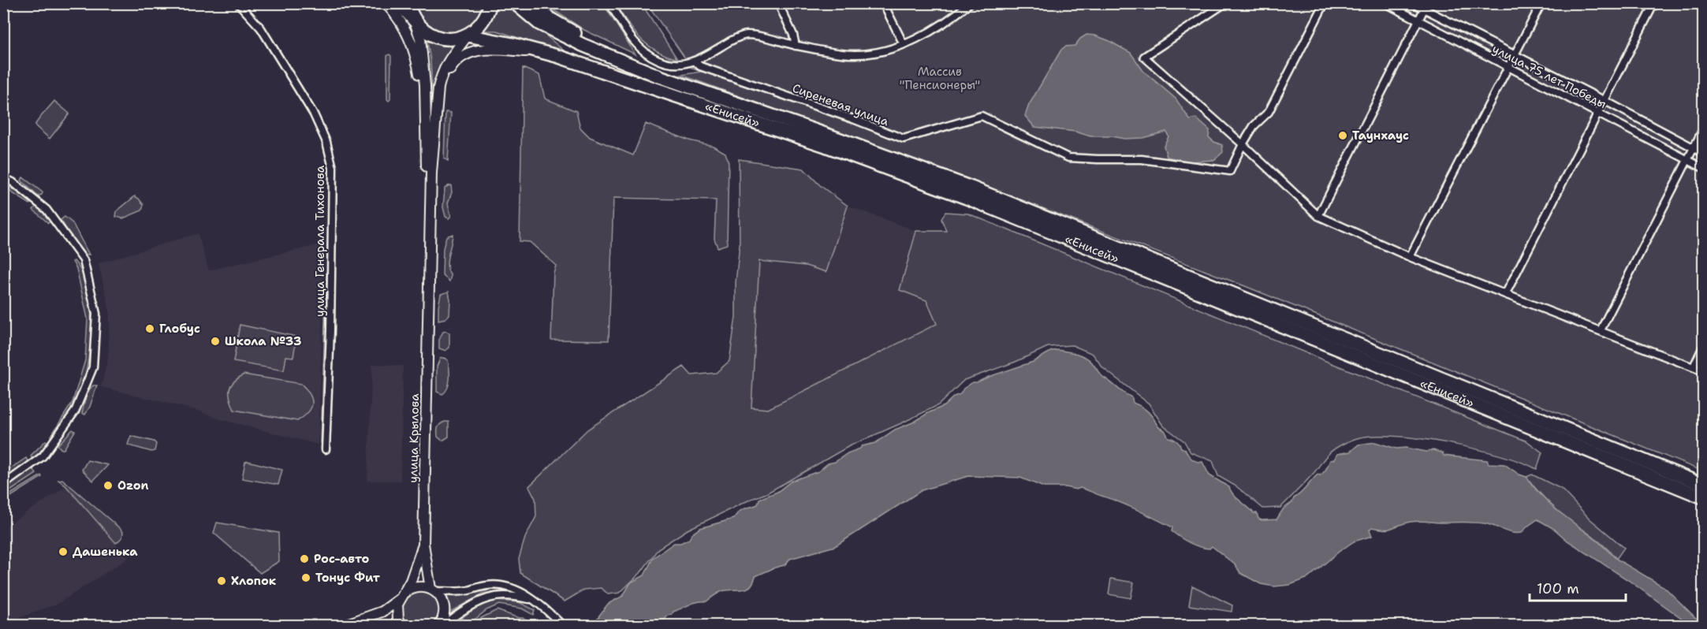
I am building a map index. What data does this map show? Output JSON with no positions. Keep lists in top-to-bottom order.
{
  "streets": {
    "highway": ["«Енисей»"],
    "main road": ["улица Крылова"],
    "street": ["улица 75 лет Победы", "Сиреневая улица", "улица Генерала Тихонова"]
  },
  "parks": ["Массив \"Пенсионеры\""],
  "places": [
    "Таунхаус",
    "Глобус",
    "Школа №33",
    "Ozon",
    "Дашенька",
    "Рос-авто",
    "Тонус Фит",
    "Хлопок"
  ],
  "scale_bar": "100 m"
}
